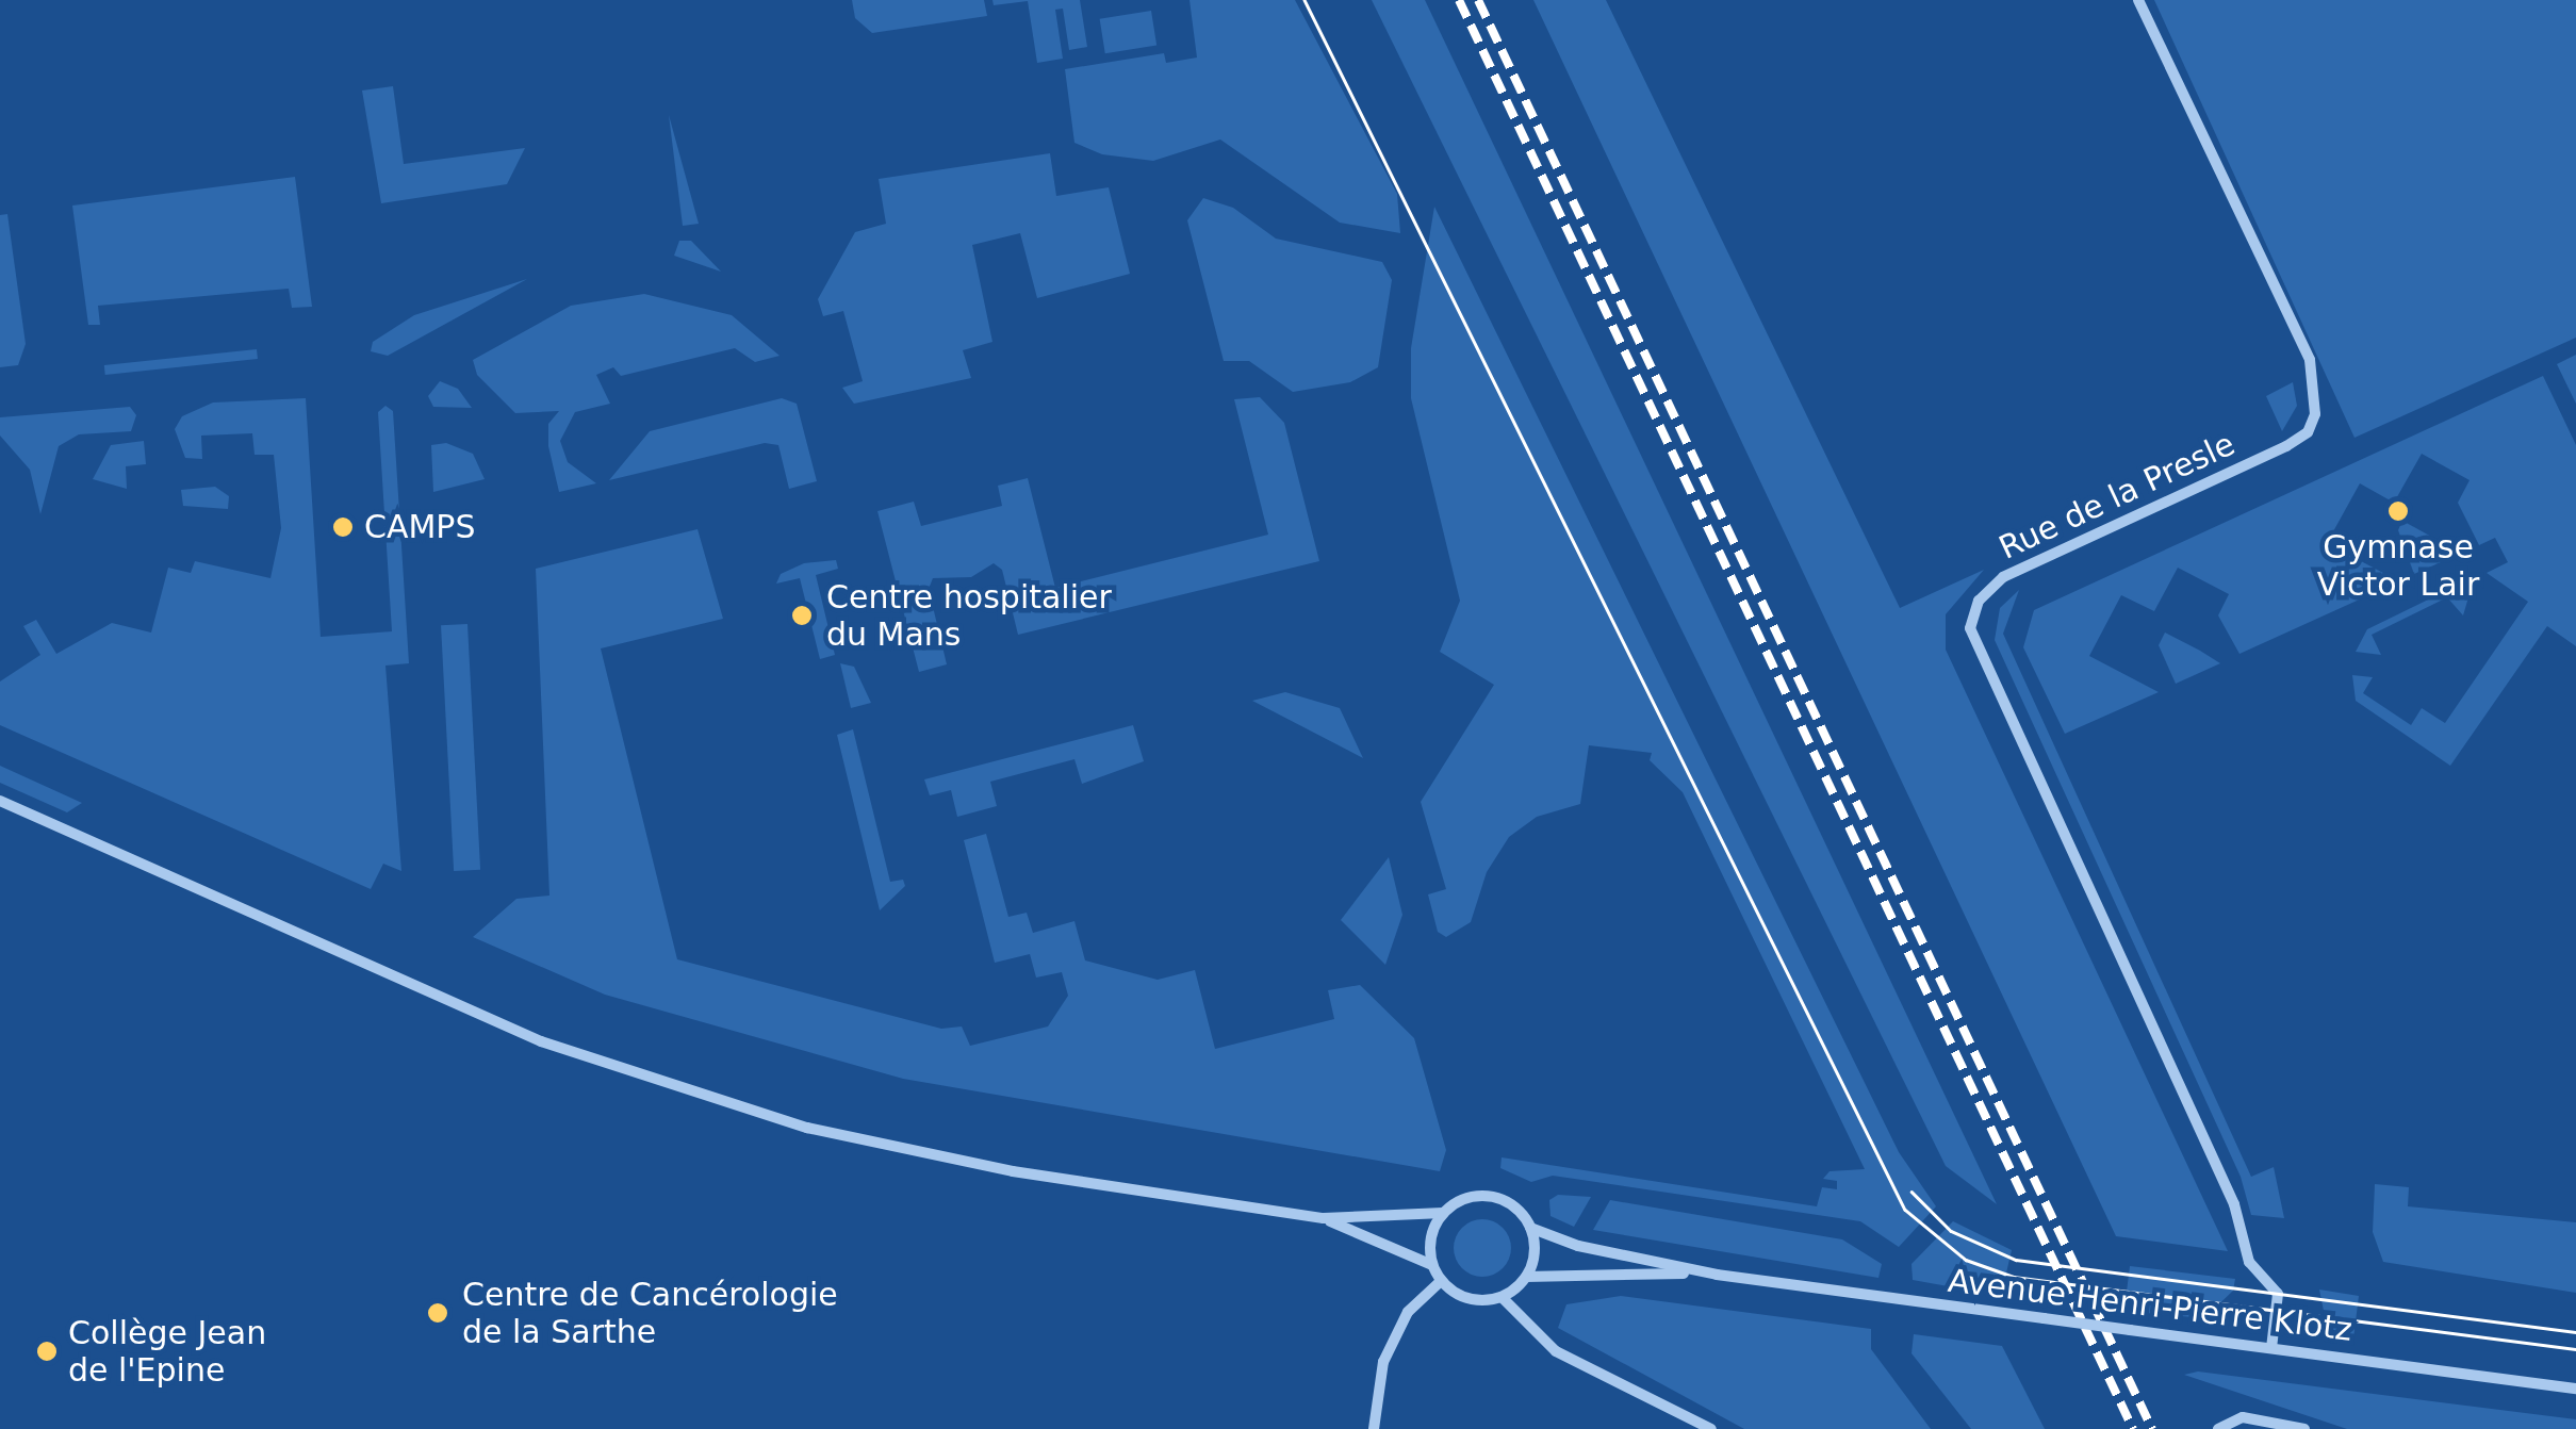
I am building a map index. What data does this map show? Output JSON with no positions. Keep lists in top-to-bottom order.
{
  "streets": {
    "street": ["Rue de la Presle", "Avenue Henri-Pierre Klotz"]
  },
  "crossings": [
    ["Rue de la Presle", "Avenue Henri-Pierre Klotz"]
  ],
  "places": [
    "Gymnase Victor Lair",
    "CAMPS",
    "Centre hospitalier du Mans",
    "Centre de Cancérologie de la Sarthe",
    "Collège Jean de l'Epine"
  ]
}
